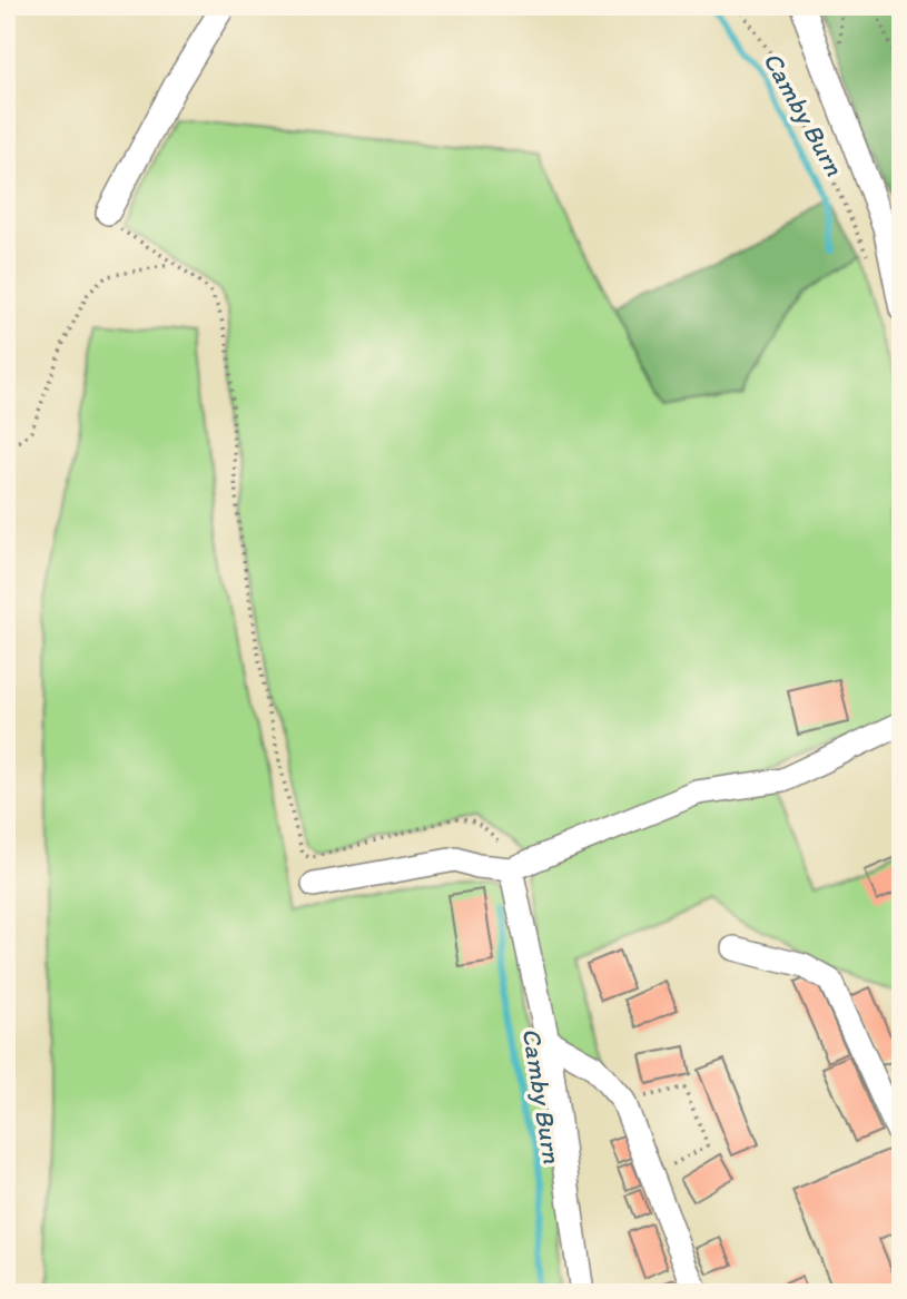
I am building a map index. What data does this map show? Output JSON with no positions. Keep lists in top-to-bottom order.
{
  "water": ["Camby Burn"]
}
